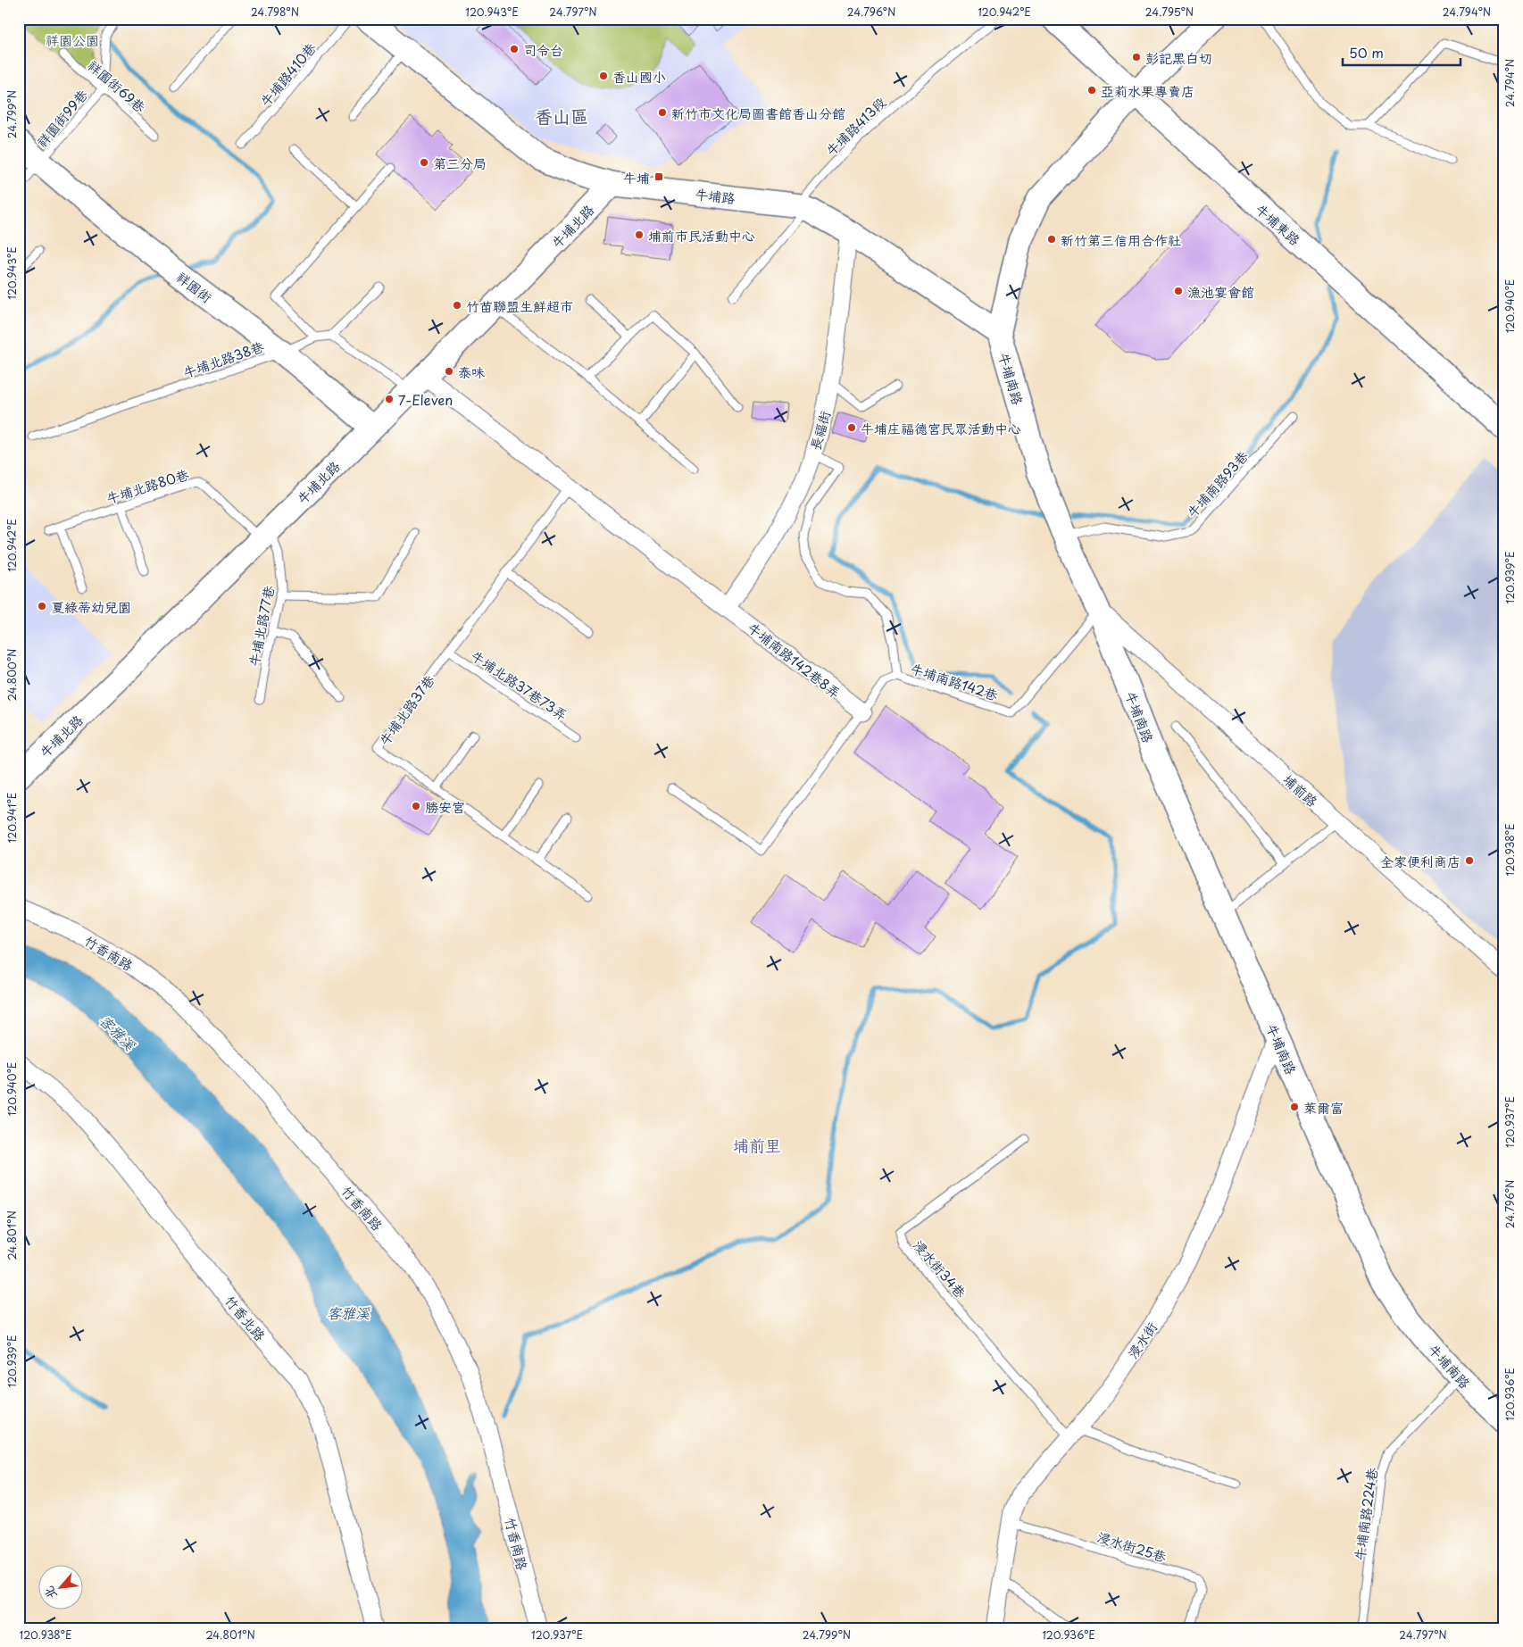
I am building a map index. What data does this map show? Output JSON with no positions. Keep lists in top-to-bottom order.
{
  "streets": {
    "street": [
      "牛埔路",
      "牛埔東路",
      "牛埔北路",
      "祥園街",
      "牛埔南路",
      "長福街",
      "牛埔南路142巷8弄",
      "埔前路",
      "竹香南路",
      "竹香北路",
      "浸水街"
    ],
    "lane": [
      "牛埔路410巷",
      "祥園街69巷",
      "祥園街99巷",
      "牛埔路413段",
      "牛埔北路38巷",
      "牛埔南路93巷",
      "牛埔北路80巷",
      "牛埔北路77巷",
      "牛埔南路142巷",
      "牛埔北路37巷73弄",
      "牛埔北路37巷",
      "浸水街34巷",
      "牛埔南路224巷",
      "浸水街25巷"
    ]
  },
  "crossings": [
    ["祥園街69巷", "祥園街99巷"],
    ["祥園街99巷", "祥園街"],
    ["牛埔路413段", "牛埔路"],
    ["牛埔路", "牛埔北路"],
    ["牛埔路", "牛埔南路"],
    ["牛埔路", "長福街"],
    ["牛埔東路", "牛埔南路"],
    ["牛埔北路", "祥園街"],
    ["牛埔北路", "牛埔北路80巷"],
    ["牛埔北路", "牛埔北路77巷"],
    ["祥園街", "牛埔北路38巷"],
    ["牛埔南路", "牛埔南路93巷"],
    ["牛埔南路", "牛埔南路142巷"],
    ["牛埔南路", "埔前路"],
    ["牛埔南路", "浸水街"],
    ["牛埔南路", "牛埔南路224巷"],
    ["長福街", "牛埔南路142巷8弄"],
    ["牛埔北路80巷", "牛埔北路77巷"],
    ["牛埔南路142巷8弄", "牛埔南路142巷"],
    ["牛埔南路142巷", "埔前路"],
    ["牛埔北路37巷73弄", "牛埔北路37巷"],
    ["浸水街34巷", "浸水街"],
    ["浸水街", "浸水街25巷"]
  ],
  "districts": ["香山區", "埔前里"],
  "water": ["客雅溪"],
  "parks": ["祥園公園"],
  "places": {
    "other": [
      "司令台",
      "彭記黑白切",
      "香山國小",
      "亞莉水果專賣店",
      "新竹市文化局圖書館香山分館",
      "第三分局",
      "埔前市民活動中心",
      "新竹第三信用合作社",
      "漁池宴會館",
      "竹苗聯盟生鮮超市",
      "泰味",
      "7-Eleven",
      "牛埔庄福德宮民眾活動中心",
      "夏綠蒂幼兒園",
      "勝安宮",
      "全家便利商店",
      "萊爾富"
    ],
    "transit": ["牛埔"]
  },
  "scale_bar": "50 m",
  "north": "bottom left",
  "coordinates": [
    "24.798°N",
    "120.943°E",
    "24.797°N",
    "24.796°N",
    "120.942°E",
    "24.795°N",
    "24.794°N",
    "24.799°N",
    "120.940°E",
    "120.939°E",
    "24.800°N",
    "120.941°E",
    "120.938°E",
    "120.937°E",
    "24.801°N",
    "120.936°E"
  ]
}
